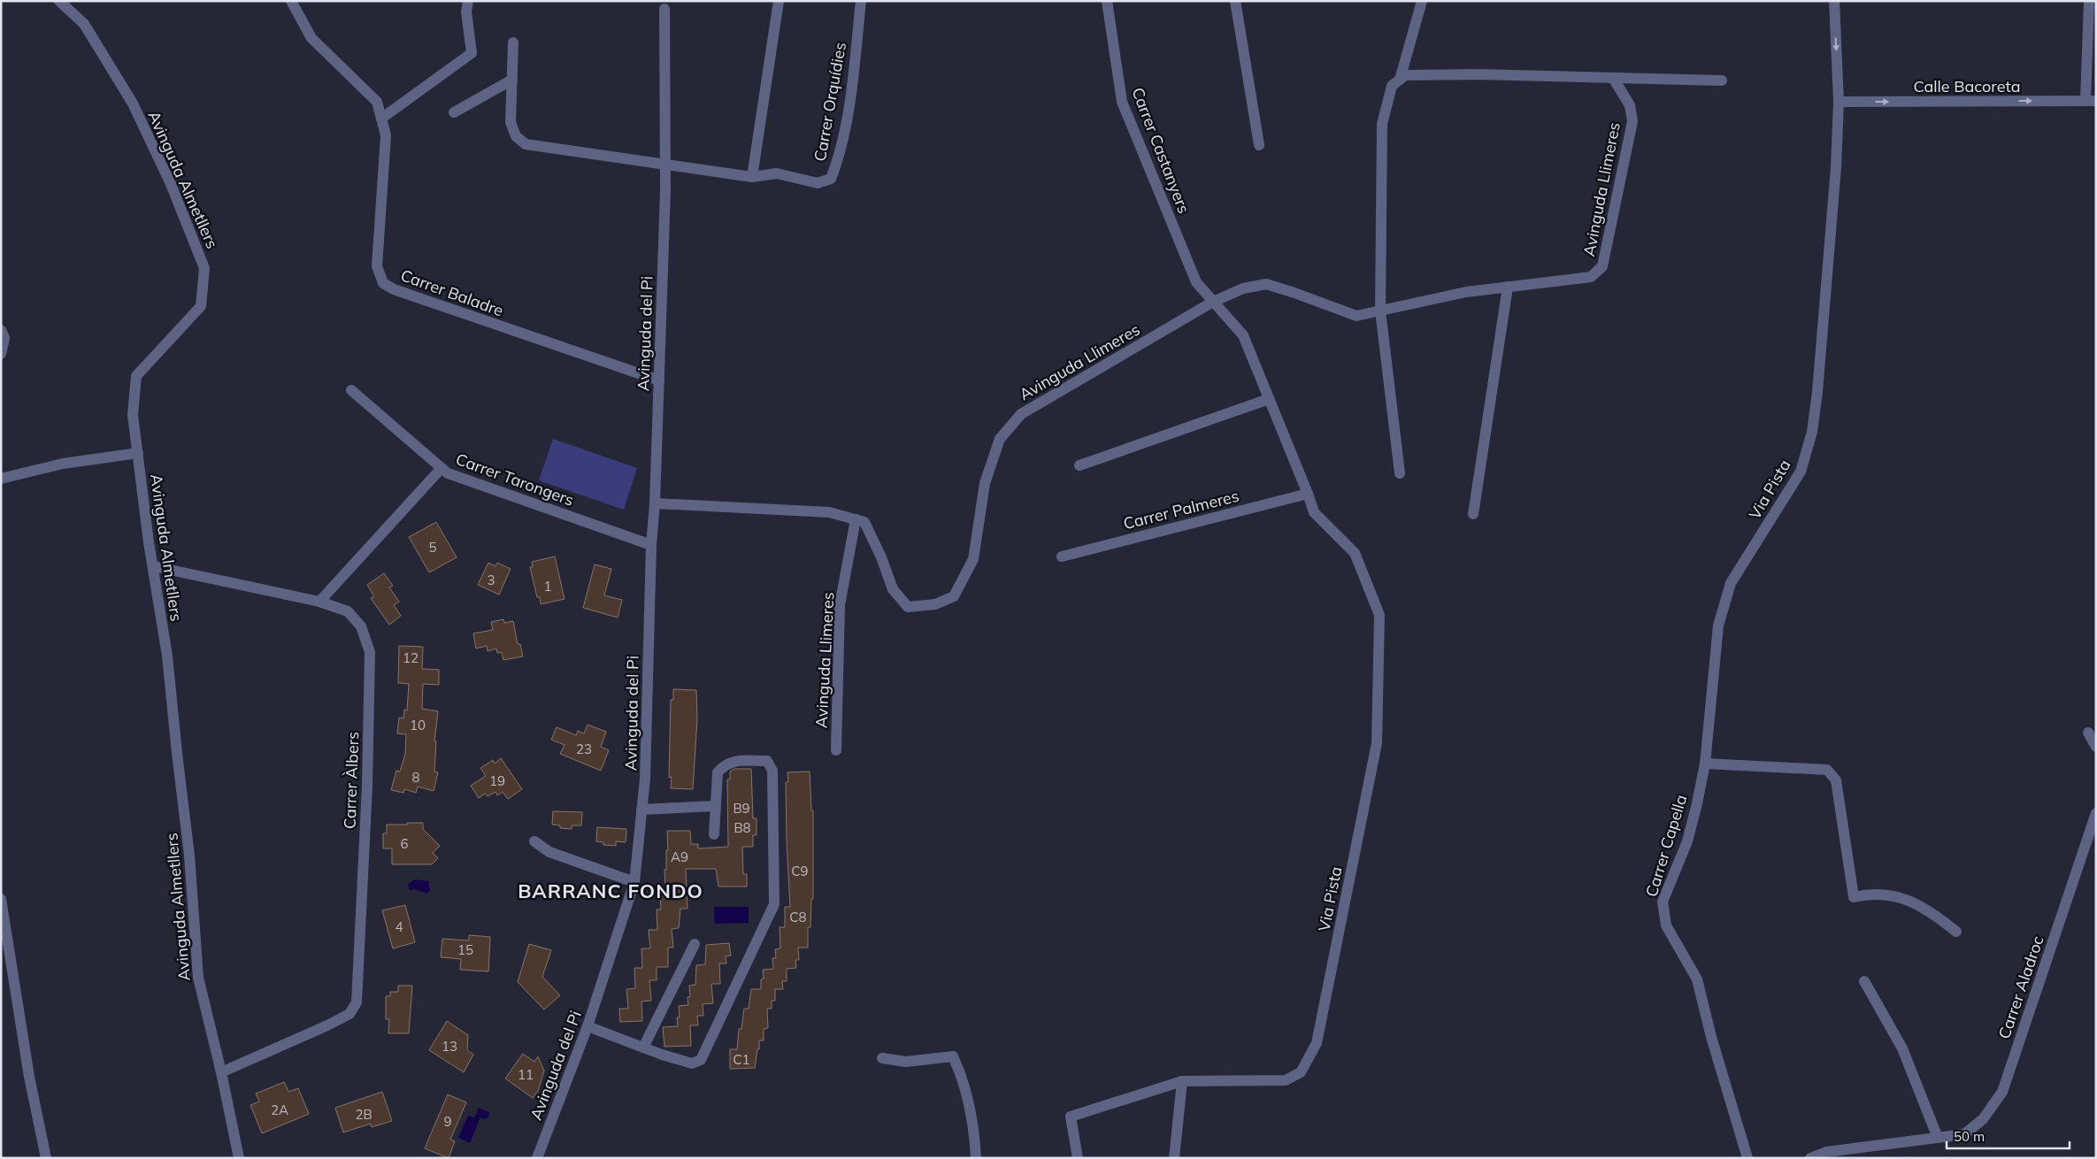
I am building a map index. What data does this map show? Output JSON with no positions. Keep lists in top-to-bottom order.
{
  "streets": {
    "street": [
      "Calle Bacoreta",
      "Carrer Orquídies",
      "Carrer Castanyers",
      "Avinguda Almetllers",
      "Avinguda Llimeres",
      "Carrer Baladre",
      "Avinguda del Pi",
      "Carrer Tarongers",
      "Via Pista",
      "Carrer Palmeres",
      "Carrer Àlbers",
      "Carrer Capella",
      "Carrer Aladroc"
    ]
  },
  "crossings": [
    ["Calle Bacoreta", "Via Pista"],
    ["Carrer Castanyers", "Avinguda Llimeres"],
    ["Avinguda Almetllers", "Carrer Àlbers"],
    ["Carrer Baladre", "Avinguda del Pi"],
    ["Avinguda del Pi", "Carrer Tarongers"],
    ["Via Pista", "Carrer Palmeres"],
    ["Via Pista", "Carrer Capella"]
  ],
  "one_way": ["Calle Bacoreta"],
  "districts": ["BARRANC FONDO"],
  "house_numbers": [
    "5",
    "3",
    "1",
    "12",
    "10",
    "23",
    "8",
    "19",
    "B9",
    "B8",
    "6",
    "A9",
    "C9",
    "C8",
    "4",
    "15",
    "13",
    "C1",
    "11",
    "2A",
    "2B",
    "9"
  ],
  "scale_bar": "50 m"
}
